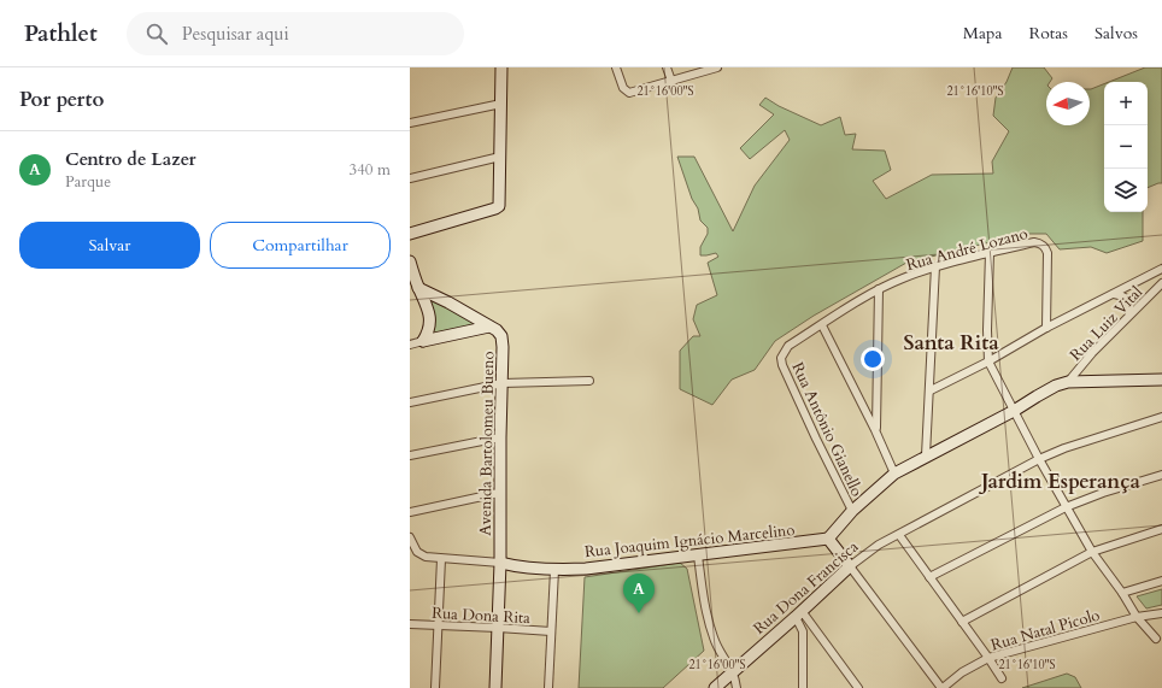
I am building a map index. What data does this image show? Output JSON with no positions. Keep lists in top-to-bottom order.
{
  "streets": {
    "street": [
      "Rua André Lozano",
      "Rua Luiz Vital",
      "Rua Antônio Gianello",
      "Avenida Bartolomeu Bueno",
      "Rua Joaquim Ignácio Marcelino",
      "Rua Dona Francisca",
      "Rua Dona Rita",
      "Rua Natal Picolo"
    ]
  },
  "crossings": [
    ["Rua André Lozano", "Rua Antônio Gianello"],
    ["Avenida Bartolomeu Bueno", "Rua Joaquim Ignácio Marcelino"],
    ["Avenida Bartolomeu Bueno", "Rua Dona Rita"]
  ],
  "districts": ["Santa Rita", "Jardim Esperança"],
  "north": "left",
  "page": {
    "header": "Pathlet",
    "search": "Pesquisar aqui",
    "nav": ["Mapa", "Rotas", "Salvos"],
    "heading": "Por perto",
    "map_buttons": ["+", "−"],
    "list": [
      {
        "mark": "A",
        "name": "Centro de Lazer",
        "note": "Parque",
        "value": "340 m"
      }
    ],
    "buttons": ["Salvar", "Compartilhar"],
    "pins": "A"
  },
  "coordinates": ["21°16'00\"S", "21°16'10\"S"]
}
